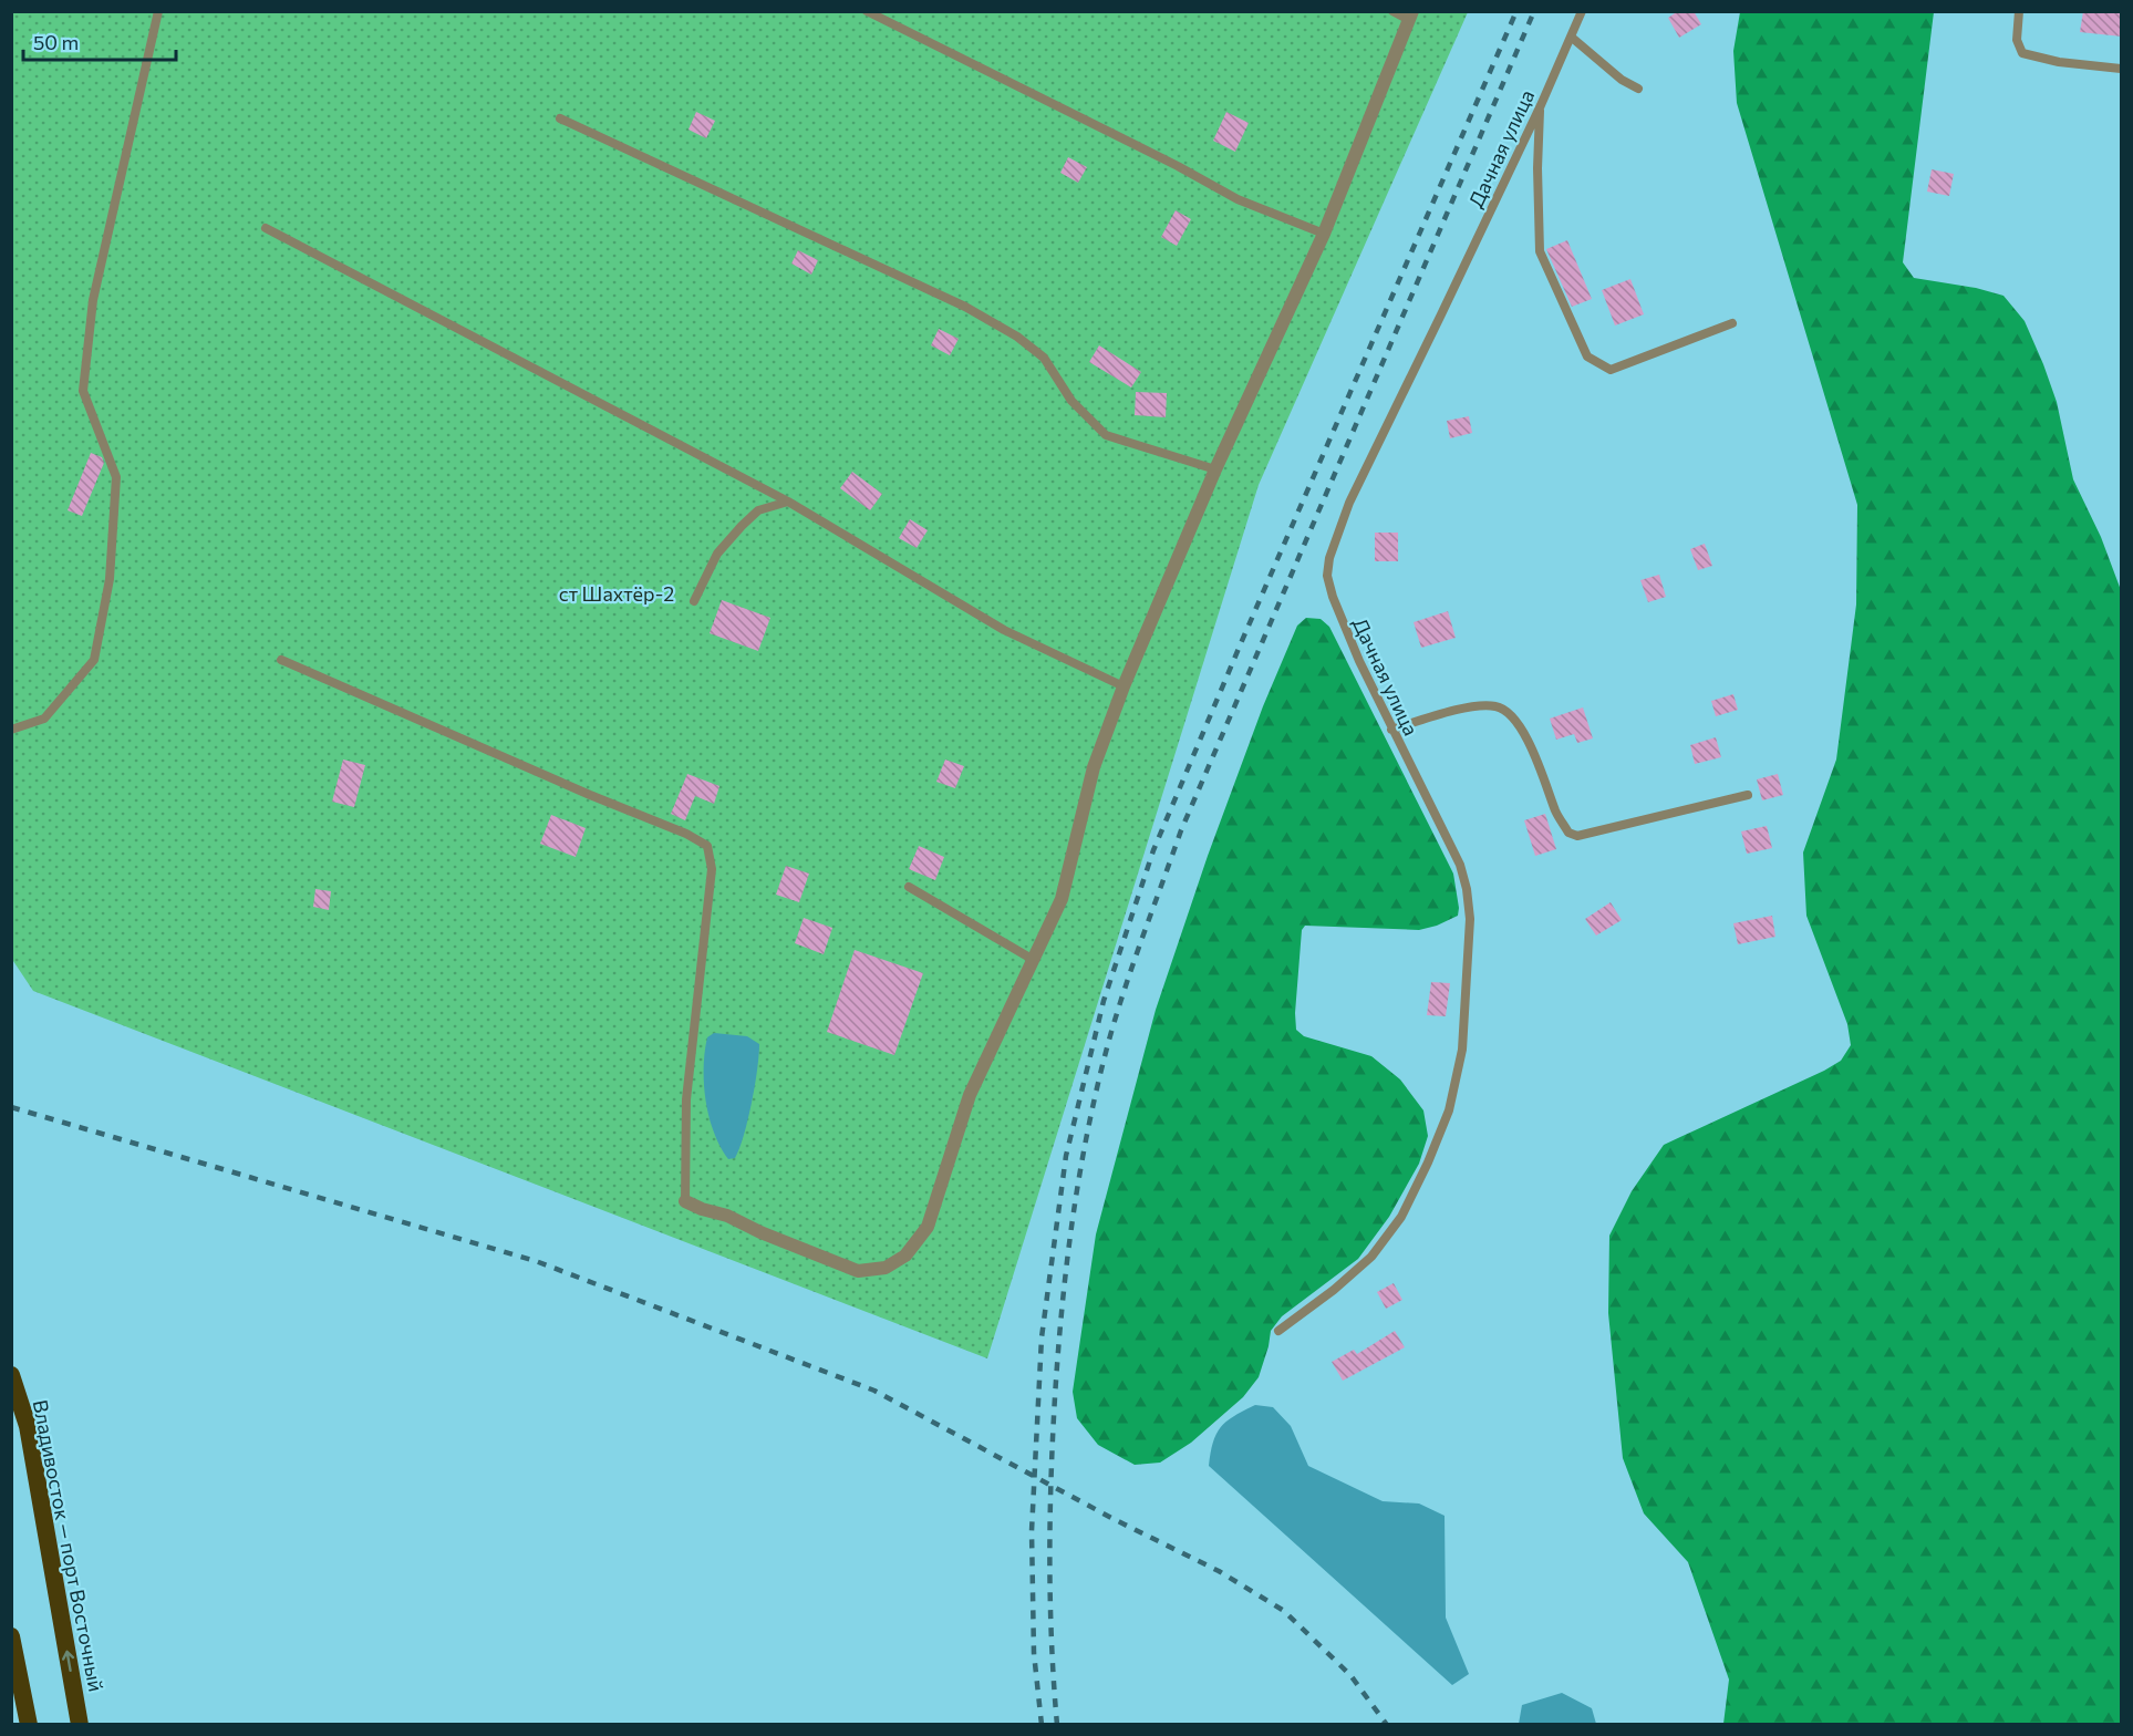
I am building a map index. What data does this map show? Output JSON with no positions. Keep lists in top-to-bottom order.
{
  "streets": {
    "highway": ["Владивосток — порт Восточный"],
    "lane": ["Дачная улица"]
  },
  "one_way": ["Владивосток — порт Восточный"],
  "parks": ["ст Шахтёр-2"],
  "scale_bar": "50 m"
}
